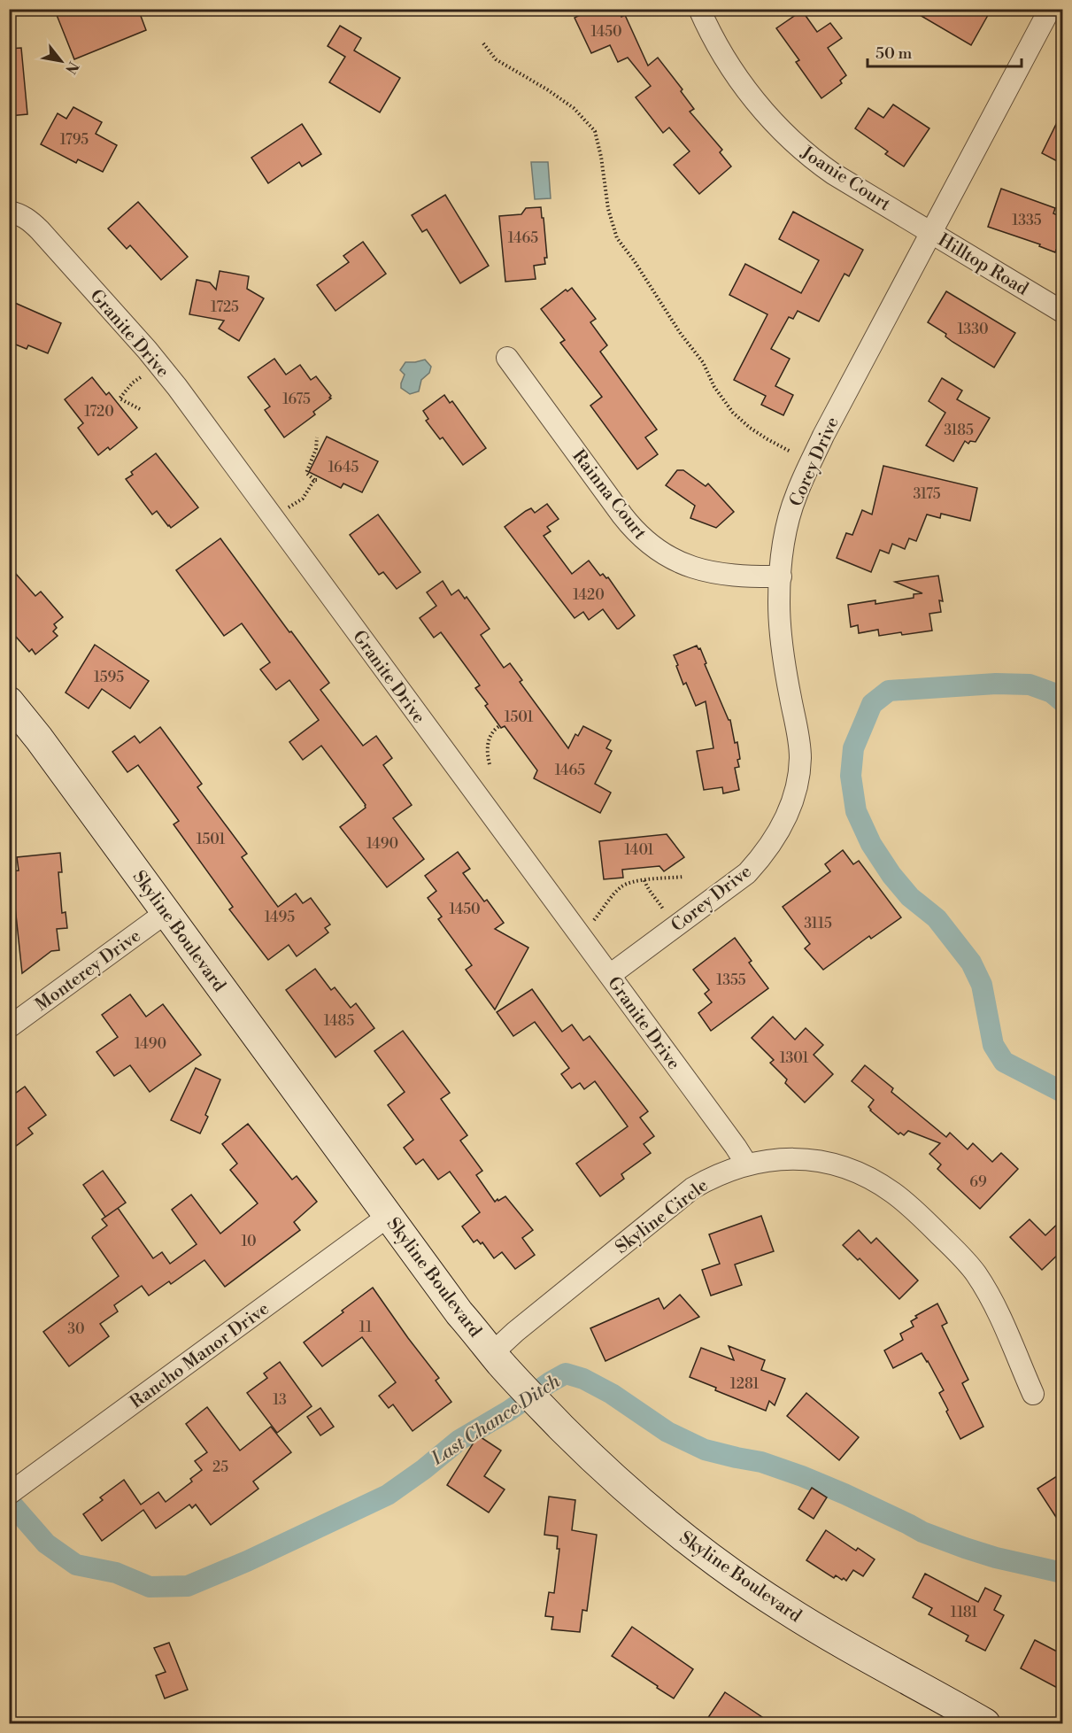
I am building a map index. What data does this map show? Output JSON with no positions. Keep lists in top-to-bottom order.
{
  "streets": {
    "street": [
      "Joanie Court",
      "Hilltop Road",
      "Granite Drive",
      "Corey Drive",
      "Rainna Court",
      "Skyline Boulevard",
      "Monterey Drive",
      "Skyline Circle",
      "Rancho Manor Drive"
    ]
  },
  "crossings": [
    ["Joanie Court", "Hilltop Road"],
    ["Joanie Court", "Corey Drive"],
    ["Hilltop Road", "Corey Drive"],
    ["Granite Drive", "Corey Drive"],
    ["Granite Drive", "Skyline Circle"],
    ["Corey Drive", "Rainna Court"],
    ["Skyline Boulevard", "Monterey Drive"],
    ["Skyline Boulevard", "Skyline Circle"],
    ["Skyline Boulevard", "Rancho Manor Drive"]
  ],
  "water": ["Last Chance Ditch"],
  "house_numbers": [
    "1450",
    "1795",
    "1335",
    "1465",
    "1725",
    "1330",
    "1675",
    "1720",
    "3185",
    "1645",
    "3175",
    "1420",
    "1595",
    "1501",
    "1465",
    "1501",
    "1490",
    "1401",
    "1450",
    "1495",
    "3115",
    "1355",
    "1485",
    "1490",
    "1301",
    "69",
    "10",
    "11",
    "30",
    "1281",
    "13",
    "25",
    "1181"
  ],
  "scale_bar": "50 m",
  "north": "bottom right"
}
